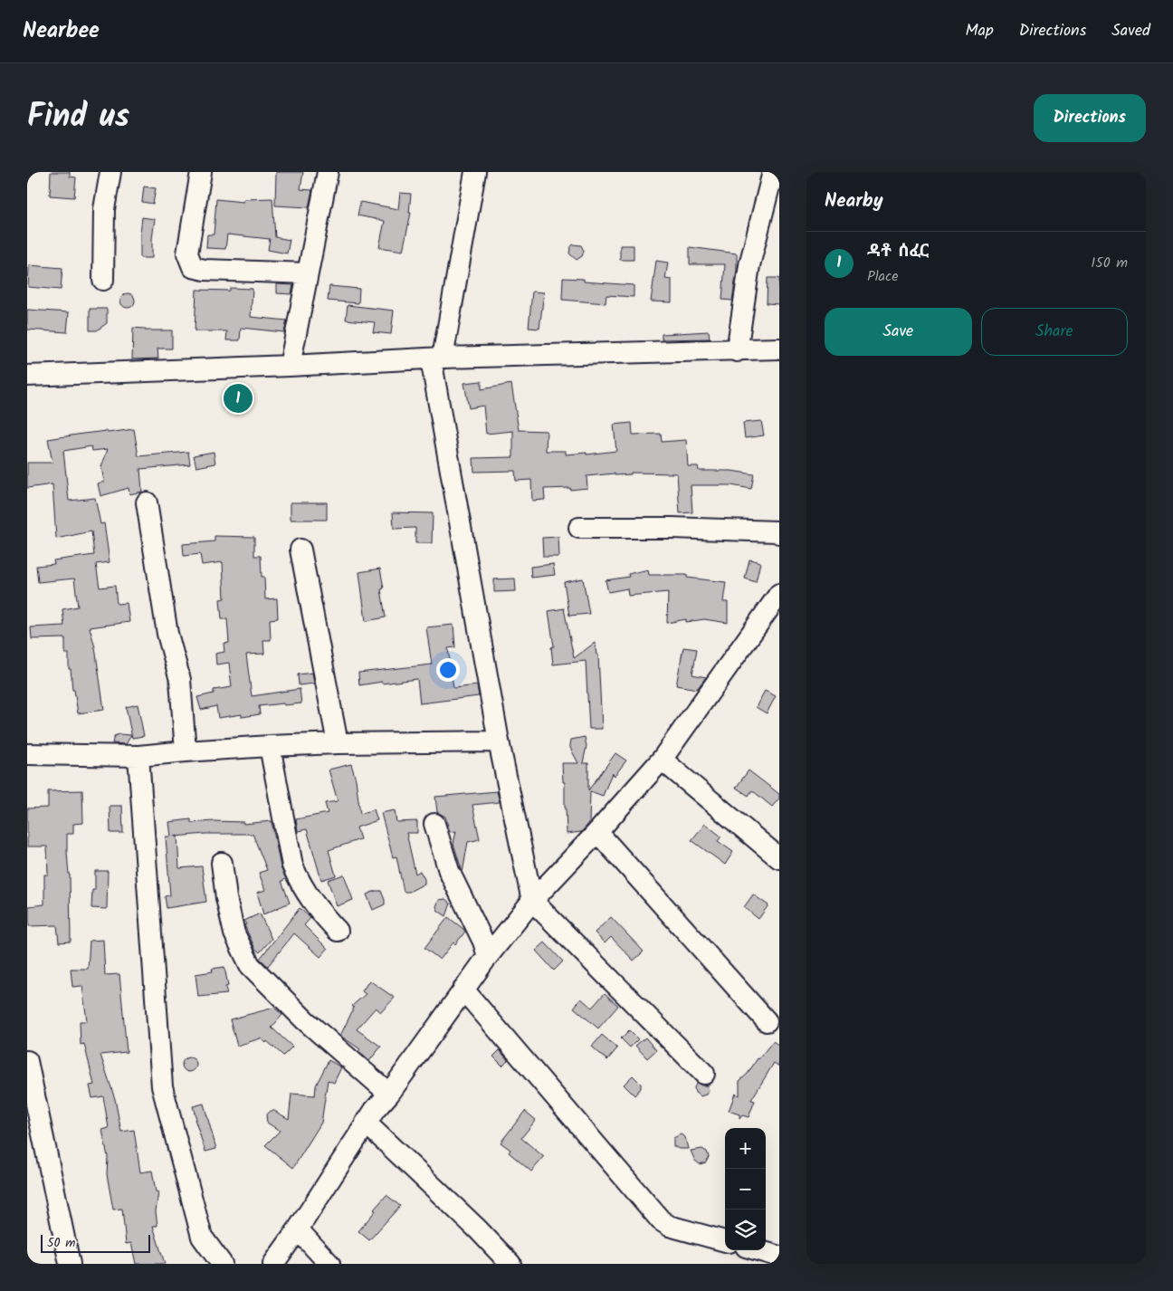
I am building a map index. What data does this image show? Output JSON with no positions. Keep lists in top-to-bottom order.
{
  "scale_bar": "50 m",
  "page": {
    "header": "Nearbee",
    "nav": ["Map", "Directions", "Saved"],
    "title": "Find us",
    "buttons": [
      "Directions",
      ["Save", "Share"]
    ],
    "heading": "Nearby",
    "list": [
      {
        "mark": "1",
        "name": "ዳቶ ሰፈር",
        "note": "Place",
        "value": "150 m"
      }
    ],
    "pins": "1",
    "map_buttons": ["+", "−"],
    "scale": "50 m"
  }
}
